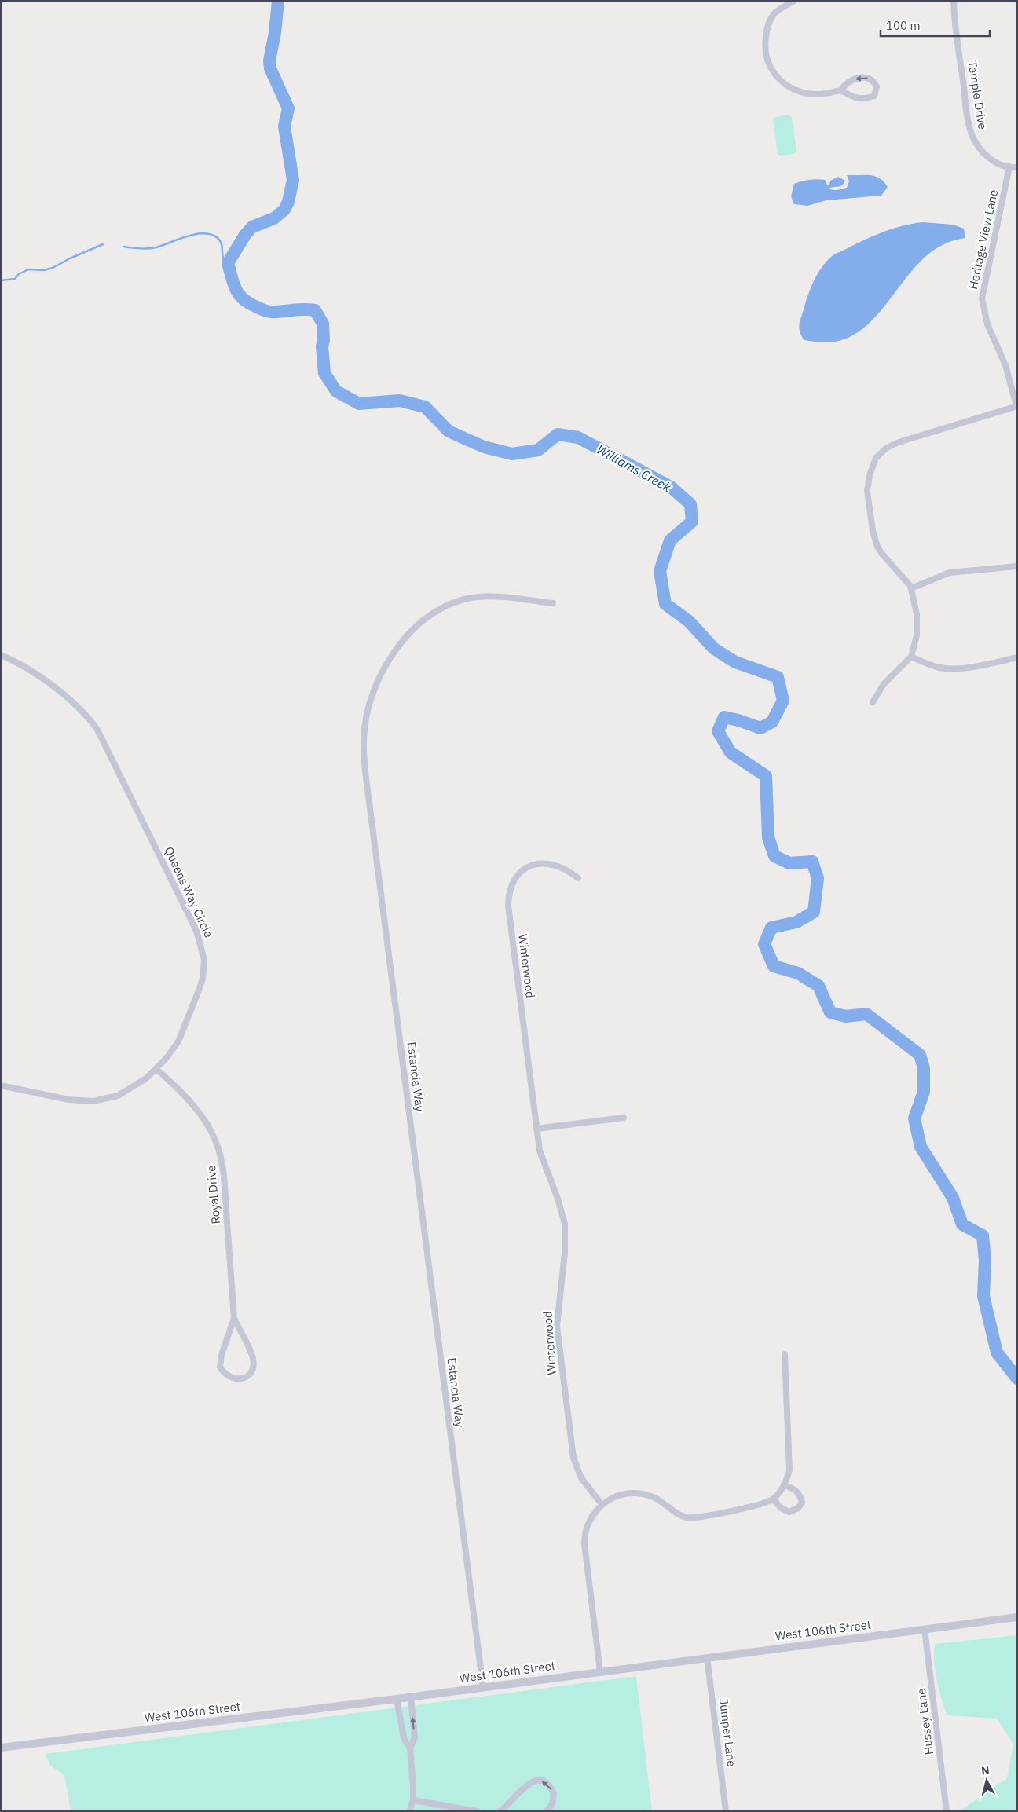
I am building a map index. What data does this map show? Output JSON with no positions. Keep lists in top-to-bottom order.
{
  "streets": {
    "street": [
      "Temple Drive",
      "Heritage View Lane",
      "Queens Way Circle",
      "Winterwood",
      "Estancia Way",
      "Royal Drive",
      "West 106th Street",
      "Hussey Lane",
      "Jumper Lane"
    ]
  },
  "crossings": [
    ["Temple Drive", "Heritage View Lane"],
    ["Queens Way Circle", "Royal Drive"],
    ["Estancia Way", "West 106th Street"],
    ["West 106th Street", "Hussey Lane"],
    ["West 106th Street", "Jumper Lane"]
  ],
  "water": ["Williams Creek"],
  "scale_bar": "100 m",
  "north": "top"
}
